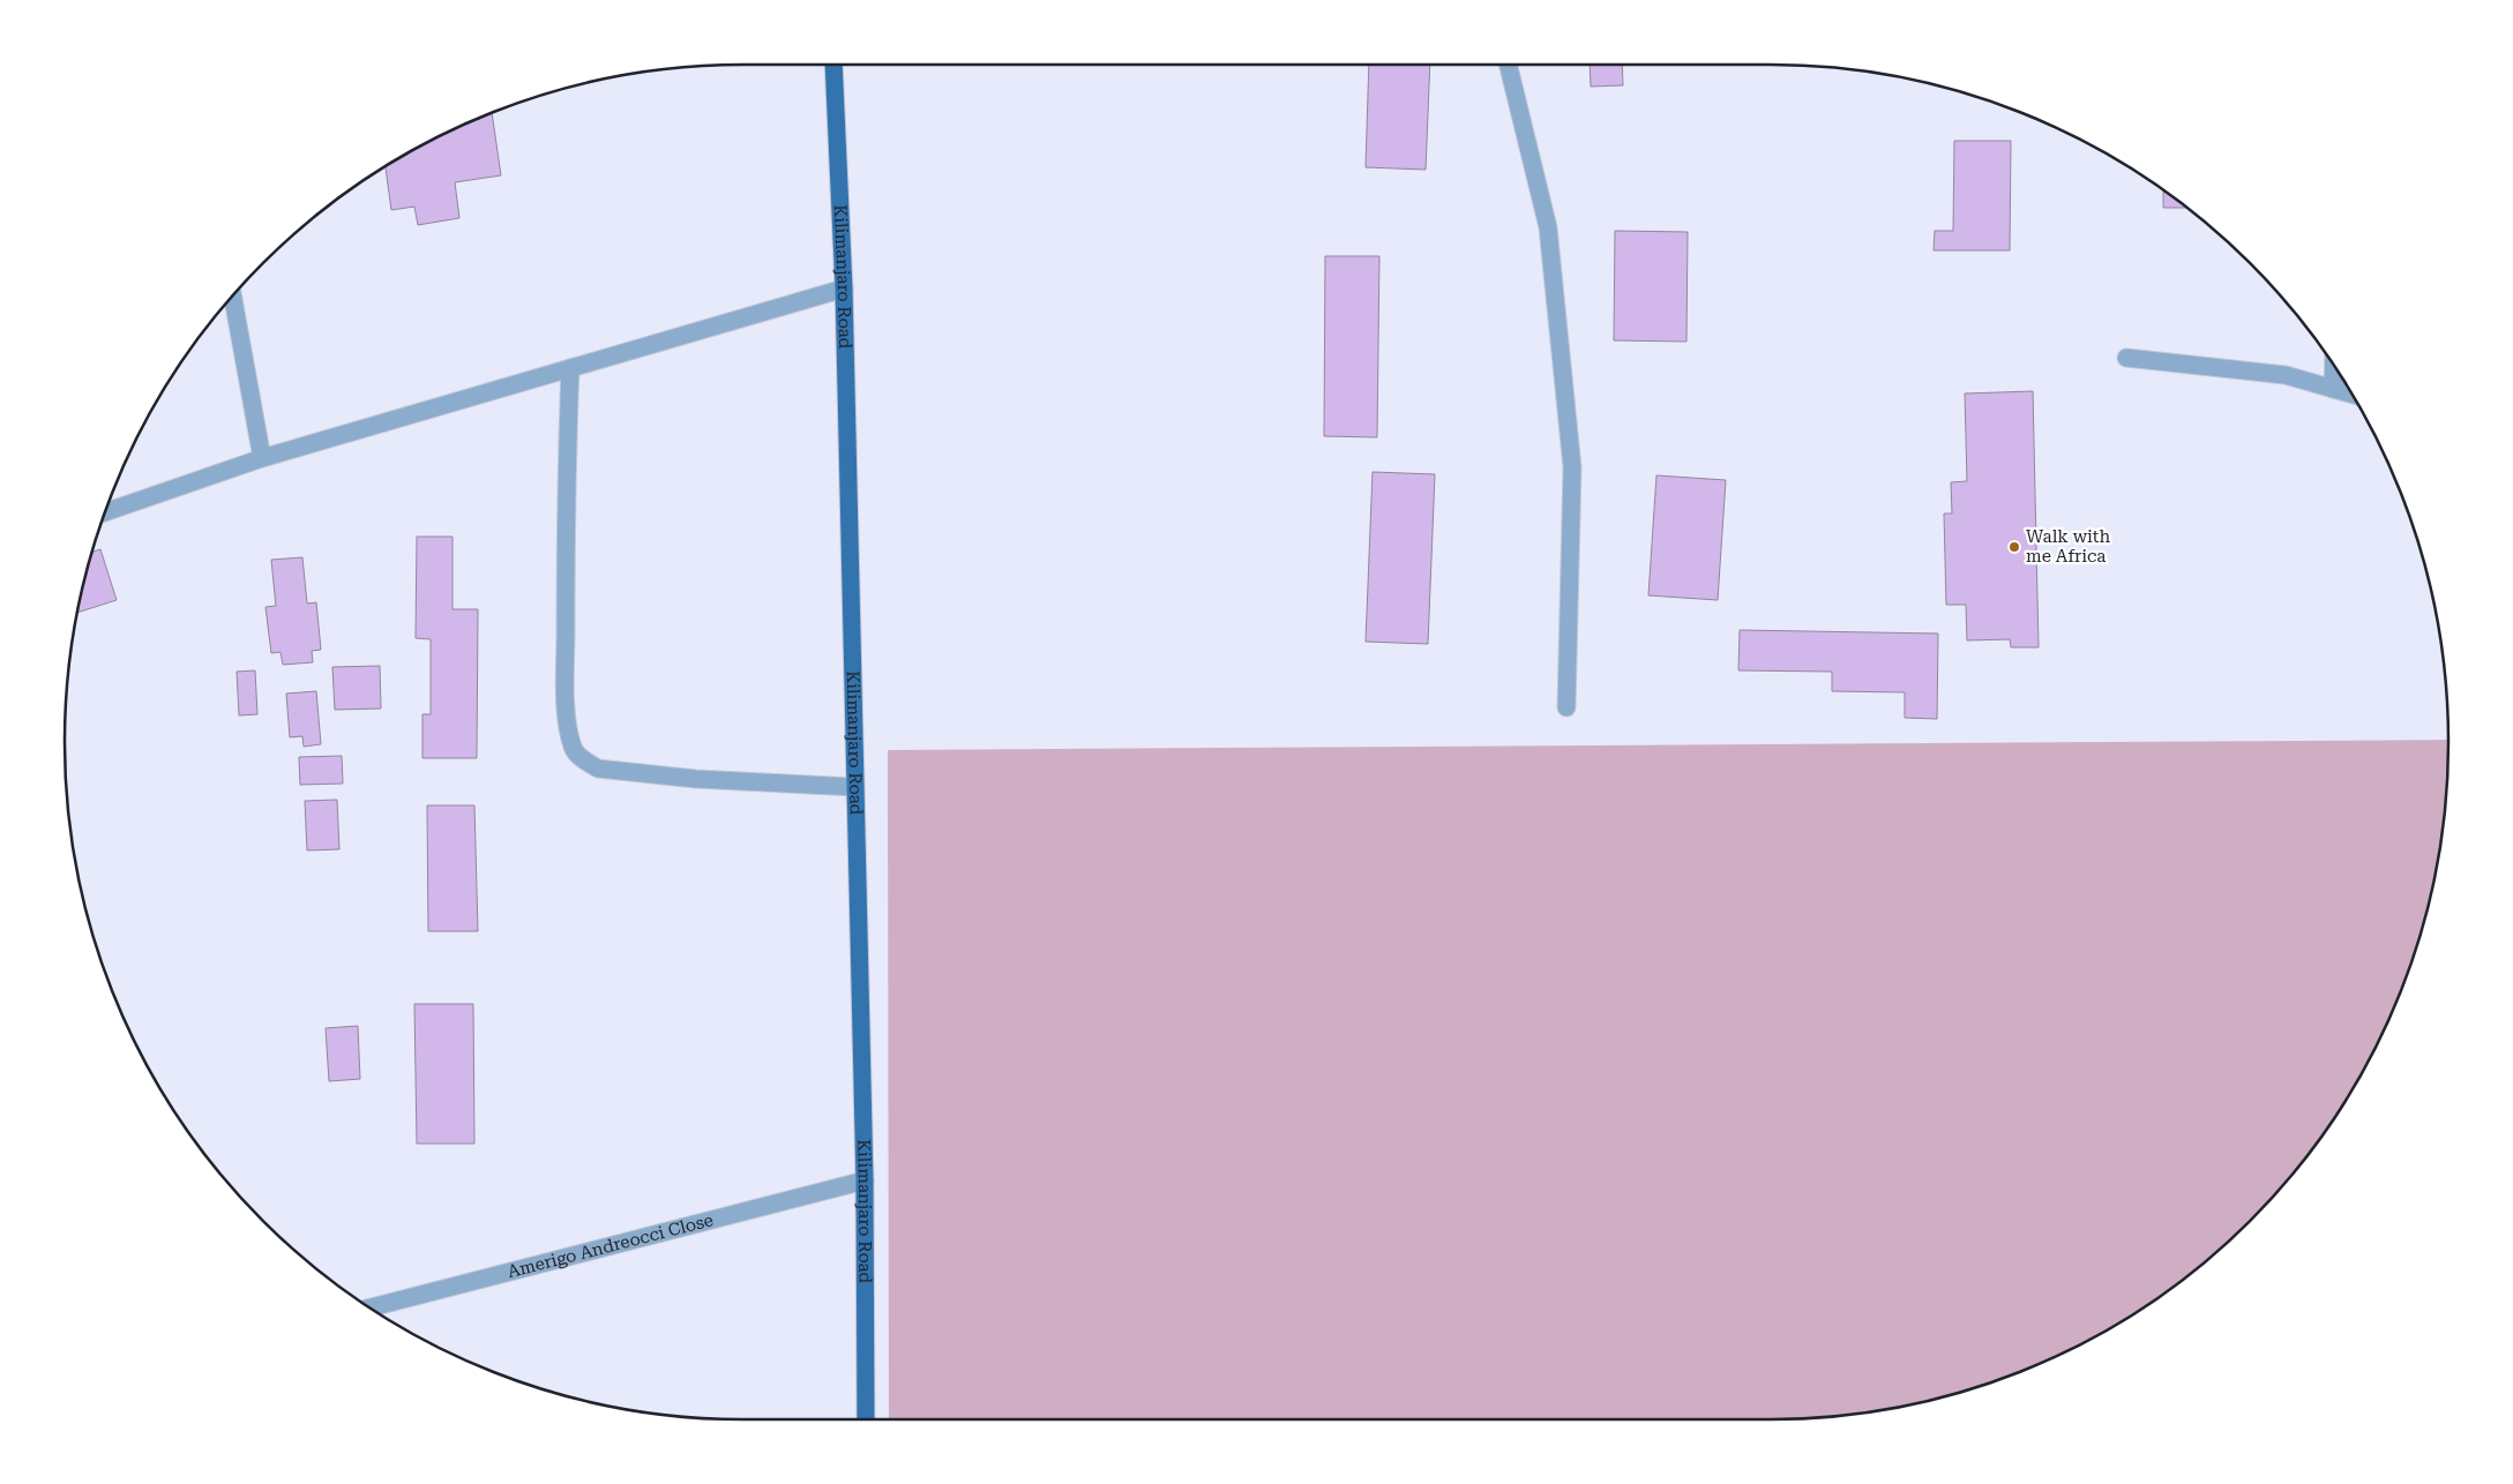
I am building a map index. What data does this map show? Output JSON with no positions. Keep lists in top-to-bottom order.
{
  "streets": {
    "main road": ["Kilimanjaro Road"],
    "street": ["Amerigo Andreocci Close"]
  },
  "crossings": [
    ["Kilimanjaro Road", "Amerigo Andreocci Close"]
  ],
  "places": ["Walk with me Africa"]
}
